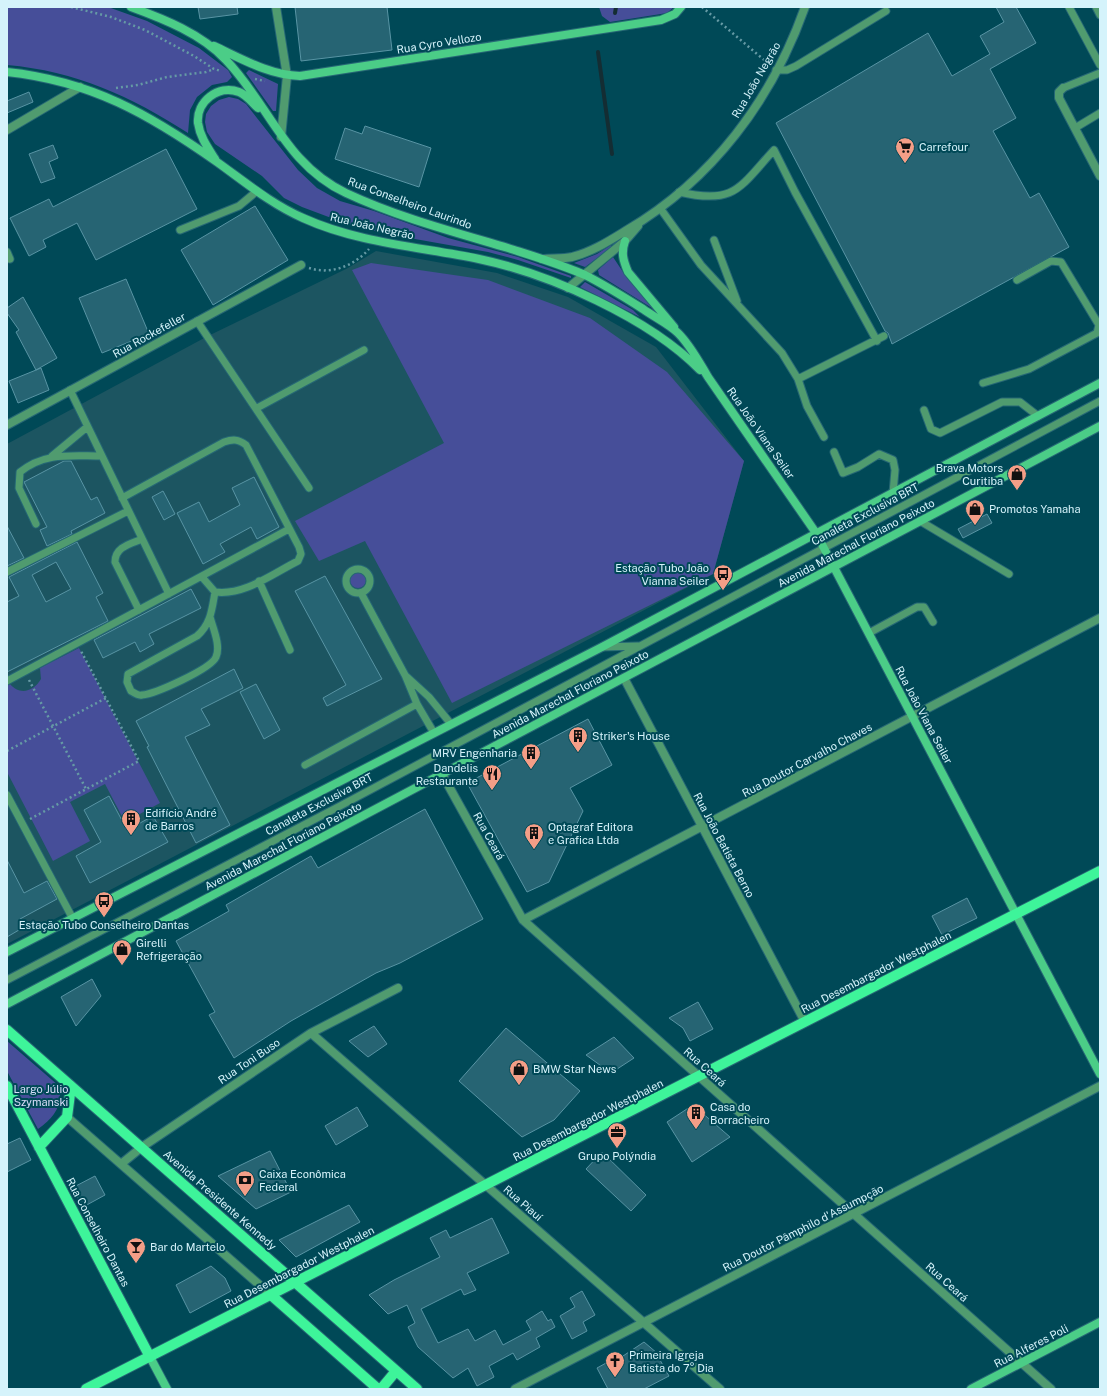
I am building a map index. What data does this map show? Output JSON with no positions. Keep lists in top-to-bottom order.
{
  "streets": {
    "main road": ["Rua Desembargador Westphalen", "Avenida Presidente Kennedy", "Rua Conselheiro Dantas"],
    "street": [
      "Rua Cyro Vellozo",
      "Rua João Negrão",
      "Rua Conselheiro Laurindo",
      "Rua Rockefeller",
      "Rua João Viana Seiler",
      "Avenida Marechal Floriano Peixoto",
      "Rua Doutor Carvalho Chaves",
      "Rua Ceará",
      "Rua João Batista Berno",
      "Rua Toni Buso",
      "Rua Piauí",
      "Rua Doutor Pâmphilo d'Assumpção",
      "Rua Alferes Poli"
    ],
    "lane": ["Canaleta Exclusiva BRT"]
  },
  "crossings": [
    ["Rua Cyro Vellozo", "Rua Conselheiro Laurindo"],
    ["Rua João Negrão", "Rua Conselheiro Laurindo"],
    ["Rua João Negrão", "Rua João Viana Seiler"],
    ["Rua Conselheiro Laurindo", "Rua João Viana Seiler"],
    ["Rua João Viana Seiler", "Canaleta Exclusiva BRT"],
    ["Rua João Viana Seiler", "Avenida Marechal Floriano Peixoto"],
    ["Rua João Viana Seiler", "Rua Doutor Carvalho Chaves"],
    ["Rua João Viana Seiler", "Rua Desembargador Westphalen"],
    ["Avenida Marechal Floriano Peixoto", "Rua Ceará"],
    ["Avenida Marechal Floriano Peixoto", "Rua João Batista Berno"],
    ["Rua Doutor Carvalho Chaves", "Rua Ceará"],
    ["Rua Doutor Carvalho Chaves", "Rua João Batista Berno"],
    ["Rua Ceará", "Rua Desembargador Westphalen"],
    ["Rua Ceará", "Rua Alferes Poli"],
    ["Rua João Batista Berno", "Rua Desembargador Westphalen"],
    ["Rua Desembargador Westphalen", "Avenida Presidente Kennedy"],
    ["Rua Desembargador Westphalen", "Rua Piauí"],
    ["Rua Desembargador Westphalen", "Rua Conselheiro Dantas"],
    ["Rua Toni Buso", "Avenida Presidente Kennedy"],
    ["Rua Toni Buso", "Rua Piauí"],
    ["Rua Piauí", "Rua Doutor Pâmphilo d'Assumpção"]
  ],
  "parks": ["Largo Júlio Szymanski"],
  "places": {
    "supermarket": ["Carrefour"],
    "shop": [
      "Brava Motors Curitiba",
      "Promotos Yamaha",
      "Girelli Refrigeração",
      "BMW Star News"
    ],
    "bus stop": ["Estação Tubo João Vianna Seiler", "Estação Tubo Conselheiro Dantas"],
    "building": [
      "Striker's House",
      "MRV Engenharia",
      "Edifício André de Barros",
      "Optagraf Editora e Grafica Ltda",
      "Casa do Borracheiro"
    ],
    "restaurant": ["Dandelis Restaurante"],
    "office": ["Grupo Polýndia"],
    "bank": ["Caixa Econômica Federal"],
    "bar": ["Bar do Martelo"],
    "church": ["Primeira Igreja Batista do 7° Dia"]
  }
}
